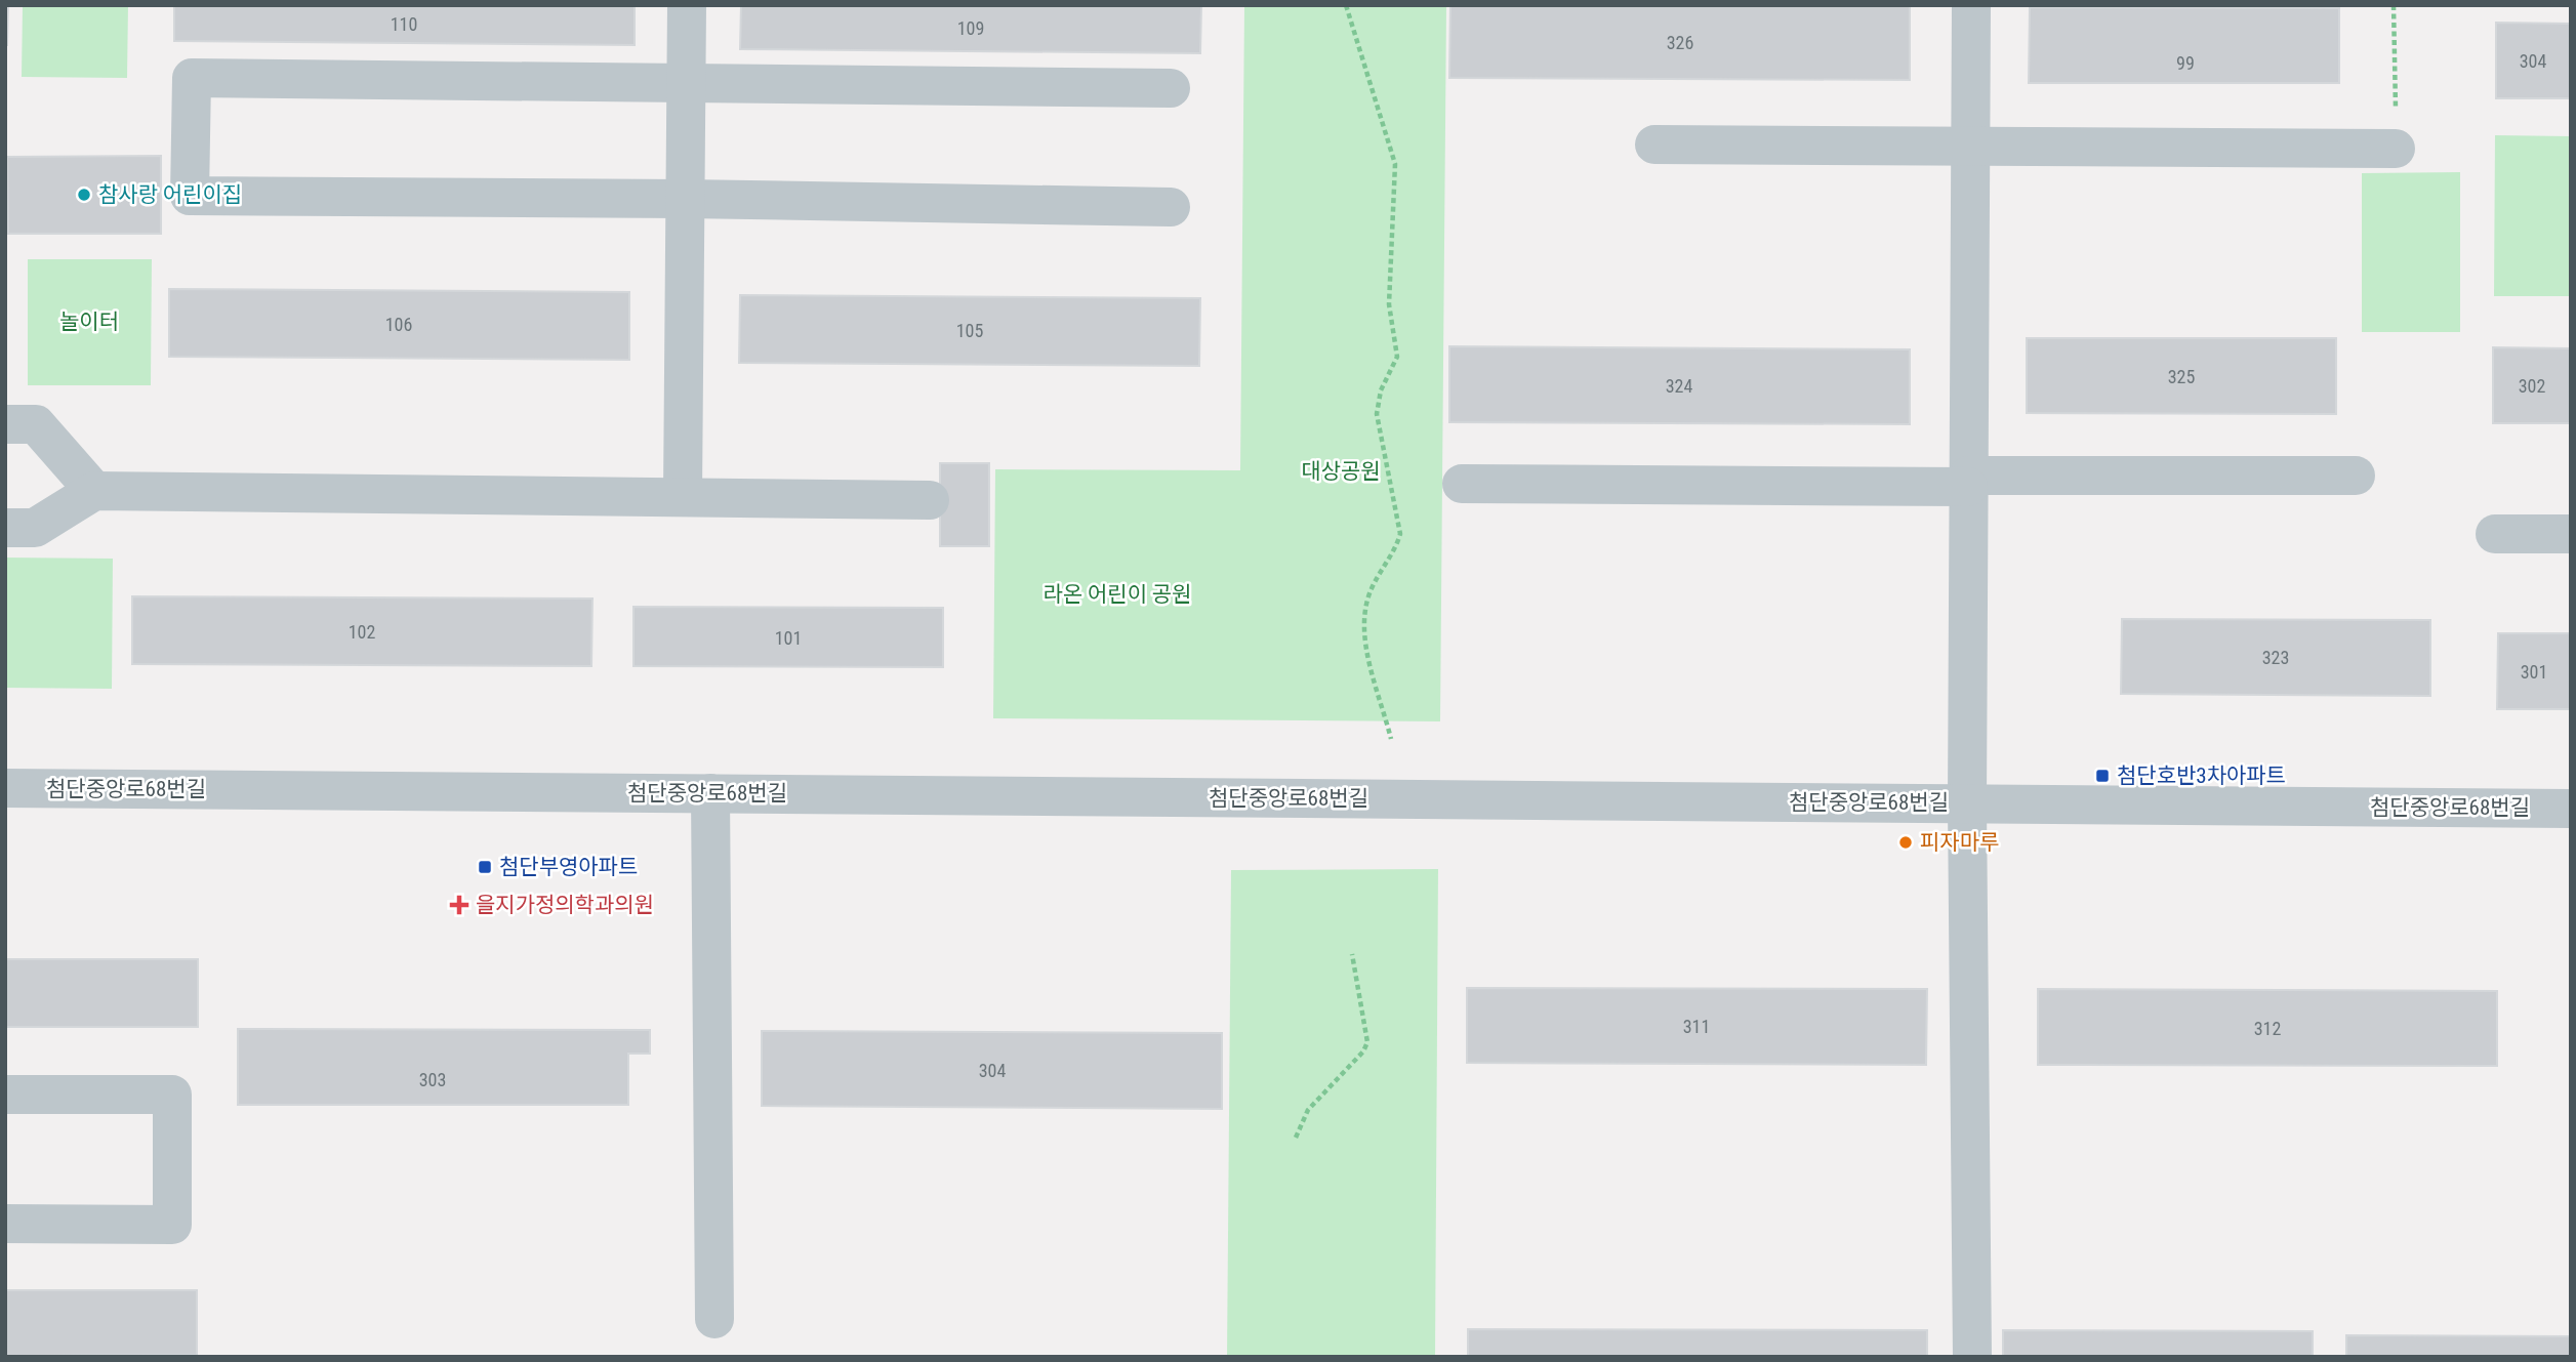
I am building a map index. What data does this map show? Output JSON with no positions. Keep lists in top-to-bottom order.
{
  "streets": {
    "street": ["첨단중앙로68번길"]
  },
  "parks": ["놀이터", "대상공원", "라온 어린이 공원"],
  "places": {
    "other": ["참사랑 어린이집", "피자마루"],
    "transit": ["첨단호반3차아파트", "첨단부영아파트"],
    "health": ["을지가정의학과의원"]
  },
  "house_numbers": [
    "110",
    "109",
    "326",
    "304",
    "99",
    "106",
    "105",
    "325",
    "324",
    "302",
    "102",
    "101",
    "323",
    "301",
    "311",
    "312",
    "304",
    "303"
  ]
}
